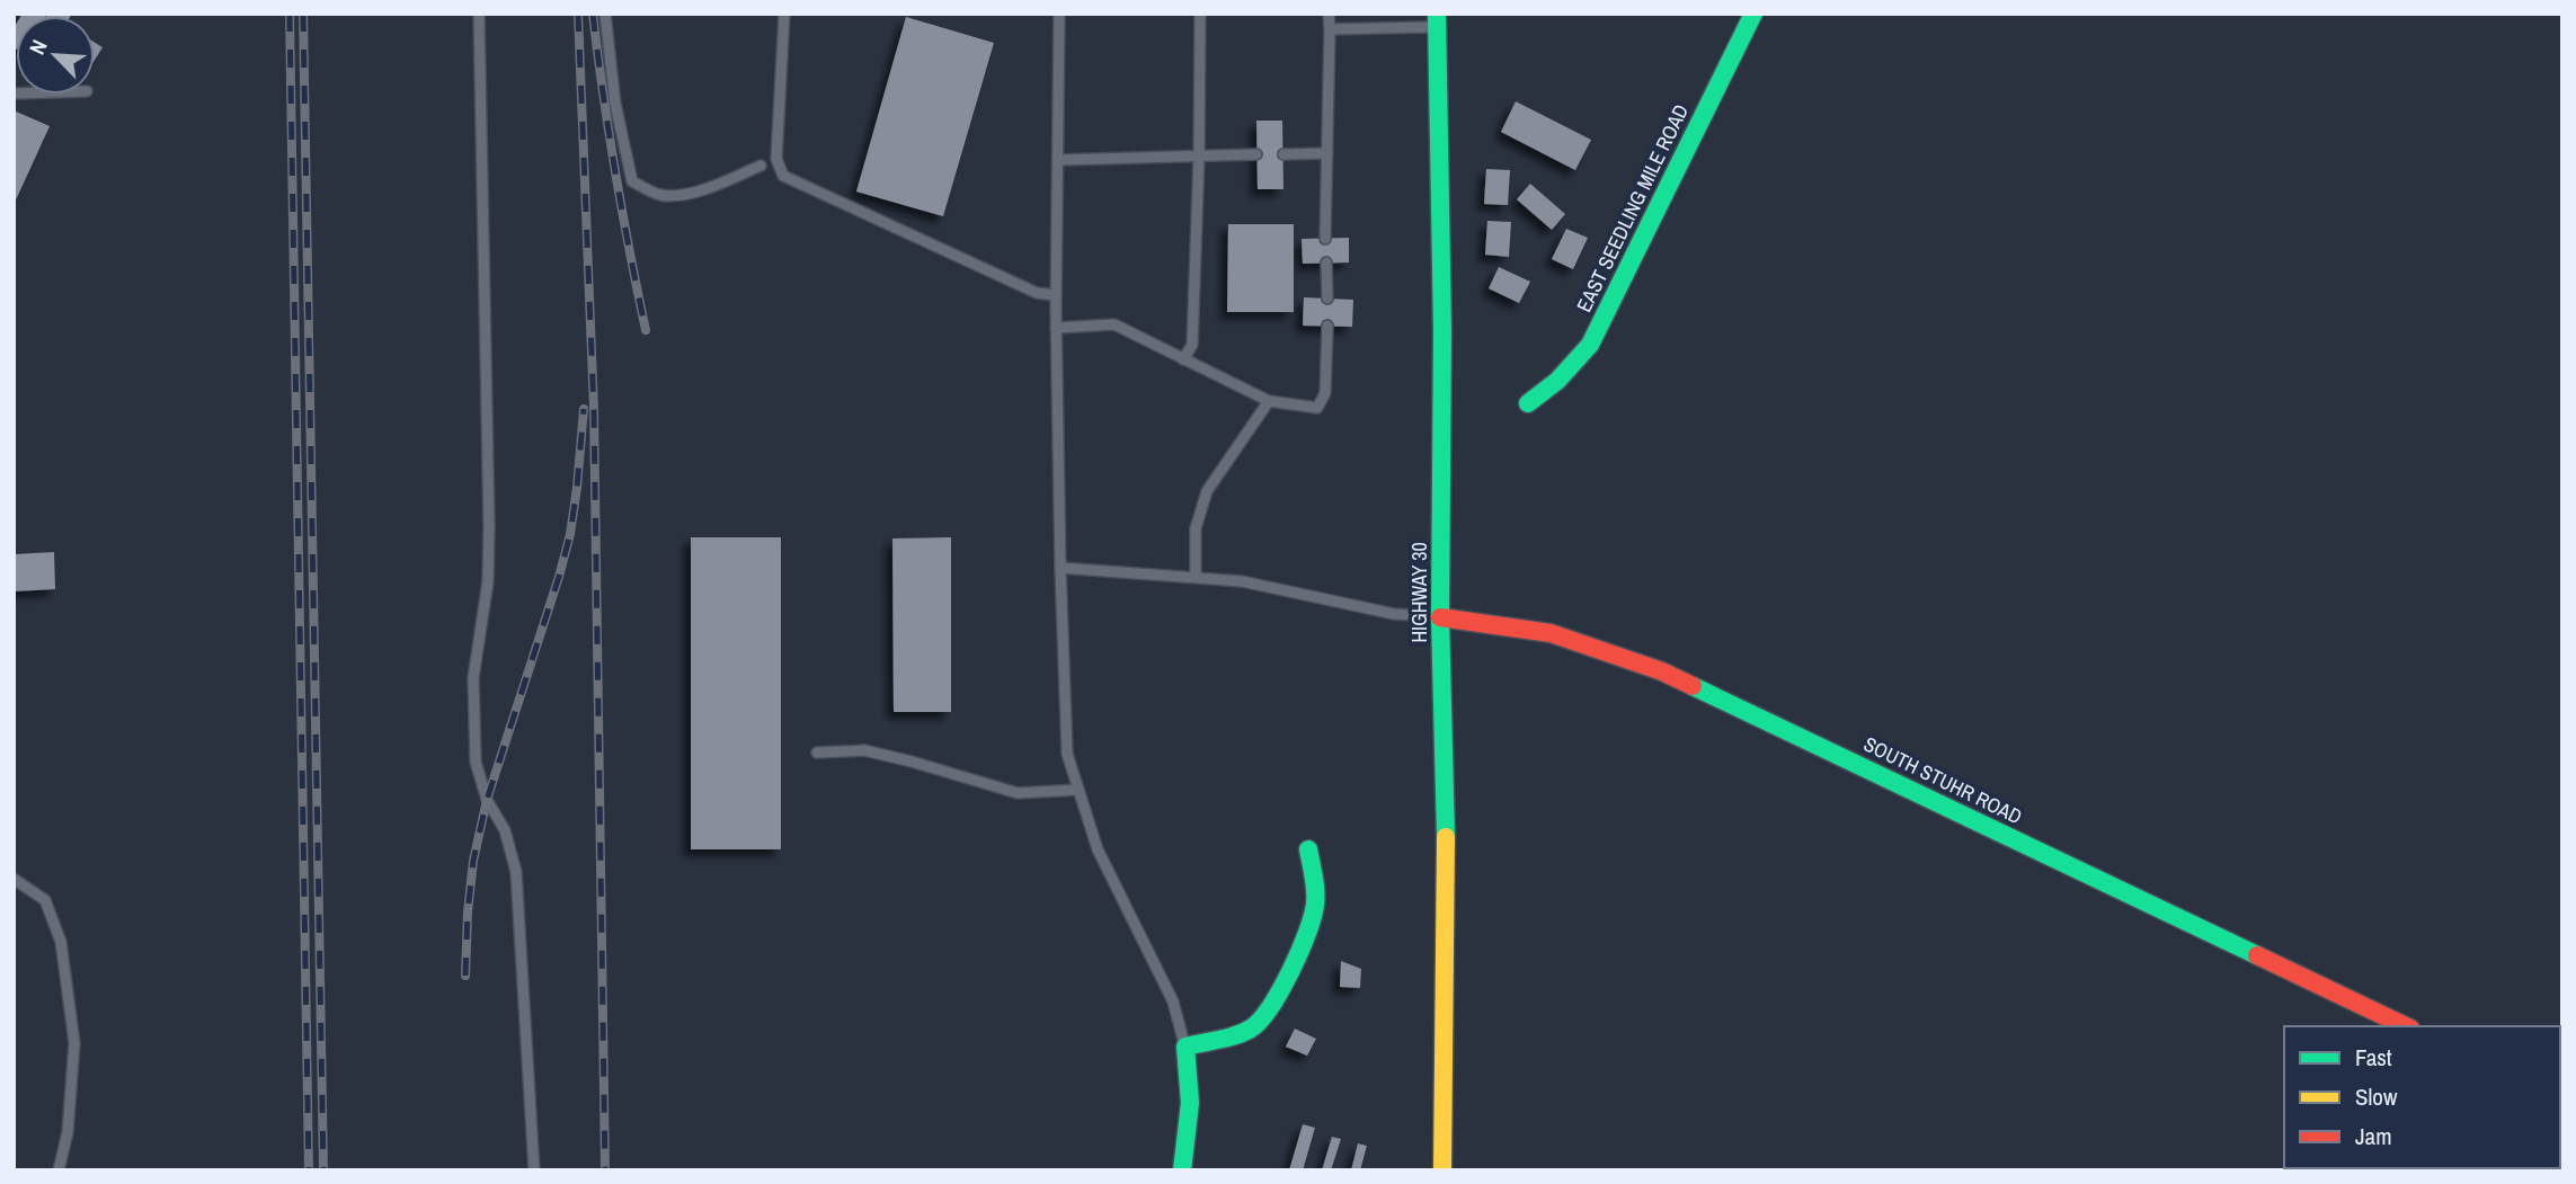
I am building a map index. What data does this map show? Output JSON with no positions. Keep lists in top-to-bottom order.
{
  "streets": {
    "main road": ["EAST SEEDLING MILE ROAD", "HIGHWAY 30", "SOUTH STUHR ROAD"]
  },
  "crossings": [
    ["HIGHWAY 30", "SOUTH STUHR ROAD"]
  ],
  "legend": ["Fast", "Slow", "Jam"],
  "north": "top left"
}
